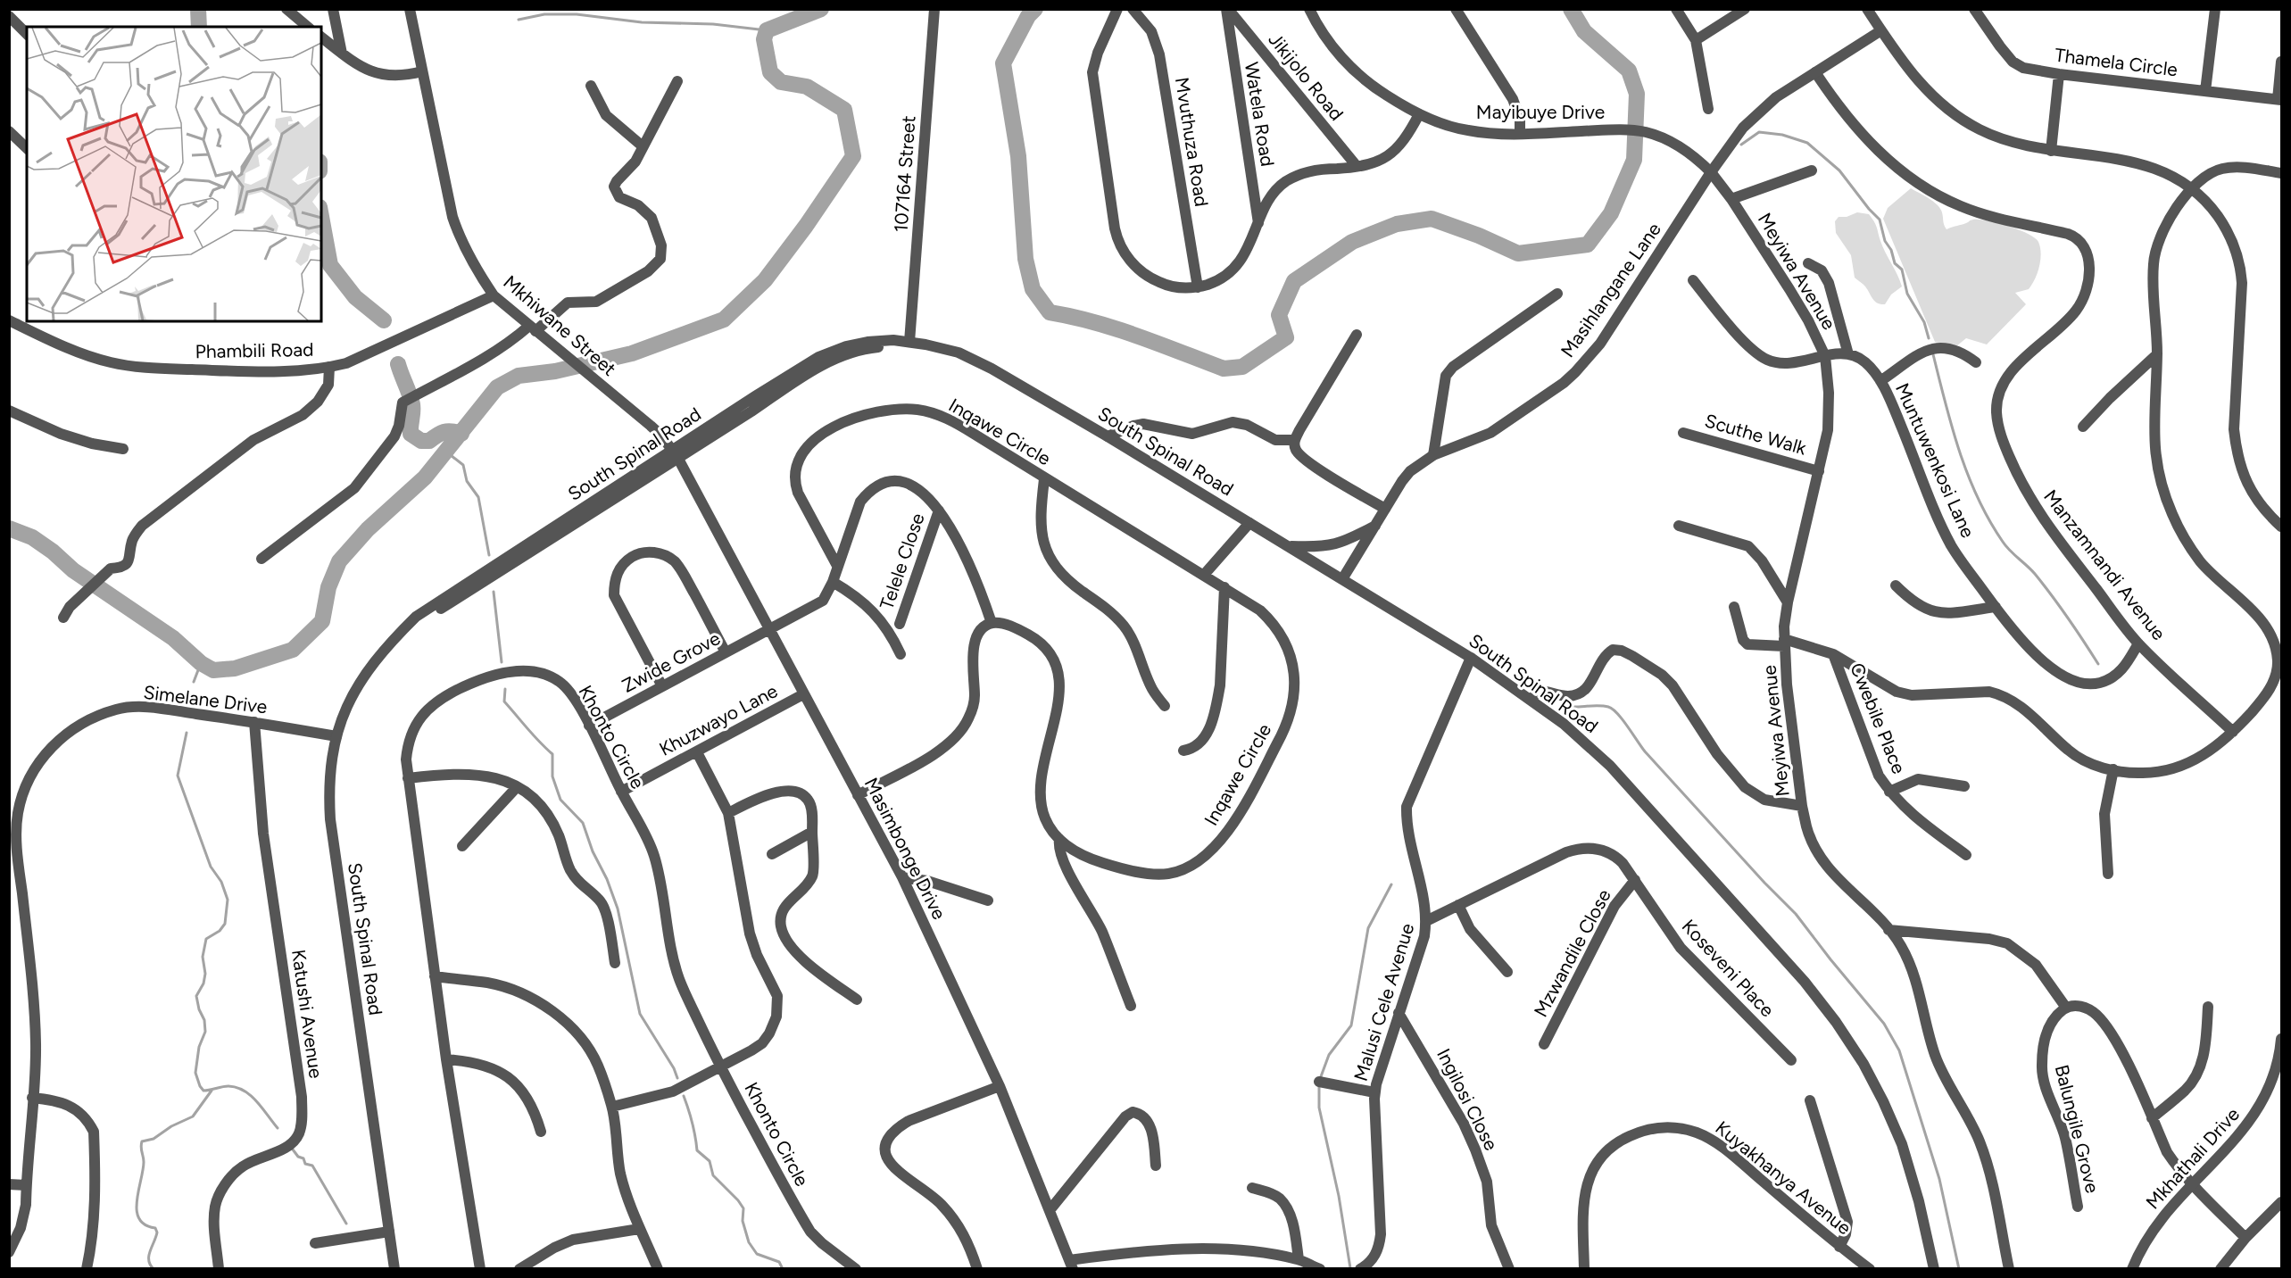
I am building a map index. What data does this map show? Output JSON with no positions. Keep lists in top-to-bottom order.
{
  "streets": {
    "street": [
      "Thamela Circle",
      "Jikijolo Road",
      "Mayibuye Drive",
      "Watela Road",
      "Mvuthuza Road",
      "107164 Street",
      "Meyiwa Avenue",
      "Masihlangane Lane",
      "Mkhiwane Street",
      "Phambili Road",
      "Inqawe Circle",
      "Scuthe Walk",
      "South Spinal Road",
      "Muntuwenkosi Lane",
      "Telele Close",
      "Manzamnandi Avenue",
      "Zwide Grove",
      "Simelane Drive",
      "Cwebile Place",
      "Khuzwayo Lane",
      "Khonto Circle",
      "Masimbonge Drive",
      "Mzwandile Close",
      "Koseveni Place",
      "Malusi Cele Avenue",
      "Katushi Avenue",
      "Ingilosi Close",
      "Balungile Grove",
      "Mkhathali Drive",
      "Kuyakhanya Avenue"
    ]
  },
  "crossings": [
    ["Jikijolo Road", "Watela Road"],
    ["Mayibuye Drive", "Meyiwa Avenue"],
    ["Mayibuye Drive", "Masihlangane Lane"],
    ["107164 Street", "South Spinal Road"],
    ["Meyiwa Avenue", "Masihlangane Lane"],
    ["Meyiwa Avenue", "Scuthe Walk"],
    ["Masihlangane Lane", "South Spinal Road"],
    ["Masihlangane Lane", "Manzamnandi Avenue"],
    ["Mkhiwane Street", "Phambili Road"],
    ["Mkhiwane Street", "South Spinal Road"],
    ["Mkhiwane Street", "Masimbonge Drive"],
    ["Inqawe Circle", "Zwide Grove"],
    ["South Spinal Road", "Simelane Drive"],
    ["South Spinal Road", "Masimbonge Drive"],
    ["South Spinal Road", "Malusi Cele Avenue"],
    ["Muntuwenkosi Lane", "Manzamnandi Avenue"],
    ["Telele Close", "Zwide Grove"],
    ["Zwide Grove", "Khonto Circle"],
    ["Zwide Grove", "Masimbonge Drive"],
    ["Simelane Drive", "Katushi Avenue"],
    ["Khuzwayo Lane", "Khonto Circle"],
    ["Khuzwayo Lane", "Masimbonge Drive"],
    ["Mzwandile Close", "Koseveni Place"],
    ["Koseveni Place", "Malusi Cele Avenue"],
    ["Malusi Cele Avenue", "Ingilosi Close"]
  ]
}
